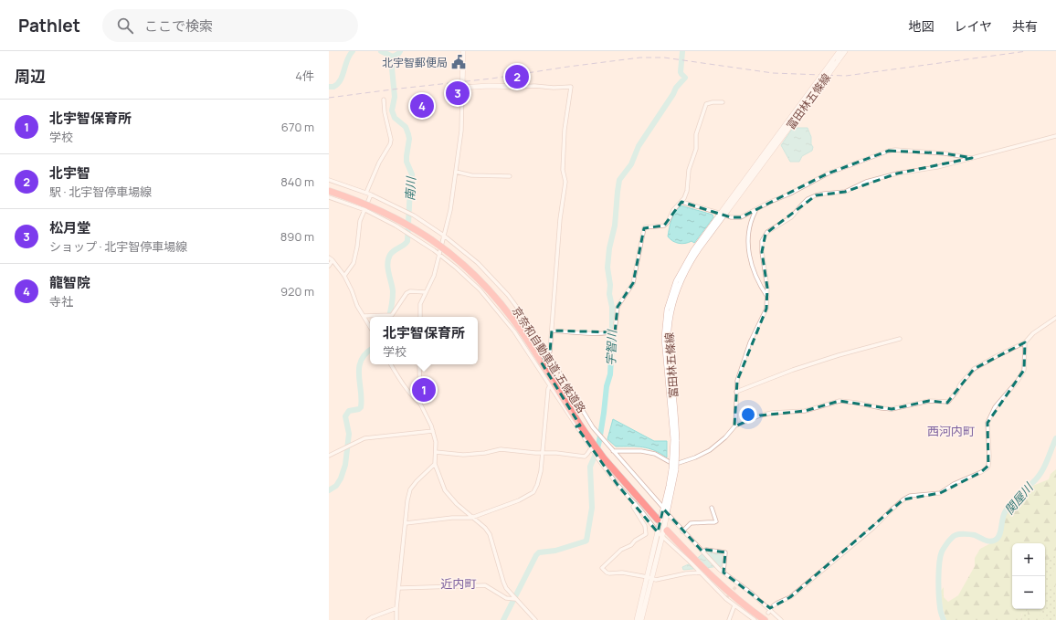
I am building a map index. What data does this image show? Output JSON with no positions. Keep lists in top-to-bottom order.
{
  "streets": {
    "highway": ["京奈和自動車道;五條道路"],
    "main road": ["富田林五條線"]
  },
  "districts": ["西河内町", "近内町"],
  "water": ["南川", "宇智川", "関屋川"],
  "places": {
    "public building": ["北宇智郵便局"]
  },
  "page": {
    "header": "Pathlet",
    "search": "ここで検索",
    "nav": ["地図", "レイヤ", "共有"],
    "heading": ["周辺", "4件"],
    "pins": [
      "2",
      "3",
      "4",
      "1"
    ],
    "list": [
      {
        "mark": "1",
        "name": "北宇智保育所",
        "note": "学校",
        "value": "670 m"
      },
      {
        "mark": "2",
        "name": "北宇智",
        "note": "駅 · 北宇智停車場線",
        "value": "840 m"
      },
      {
        "mark": "3",
        "name": "松月堂",
        "note": "ショップ · 北宇智停車場線",
        "value": "890 m"
      },
      {
        "mark": "4",
        "name": "龍智院",
        "note": "寺社",
        "value": "920 m"
      }
    ],
    "popup": ["北宇智保育所", "学校"],
    "map_buttons": ["+", "−"]
  }
}
